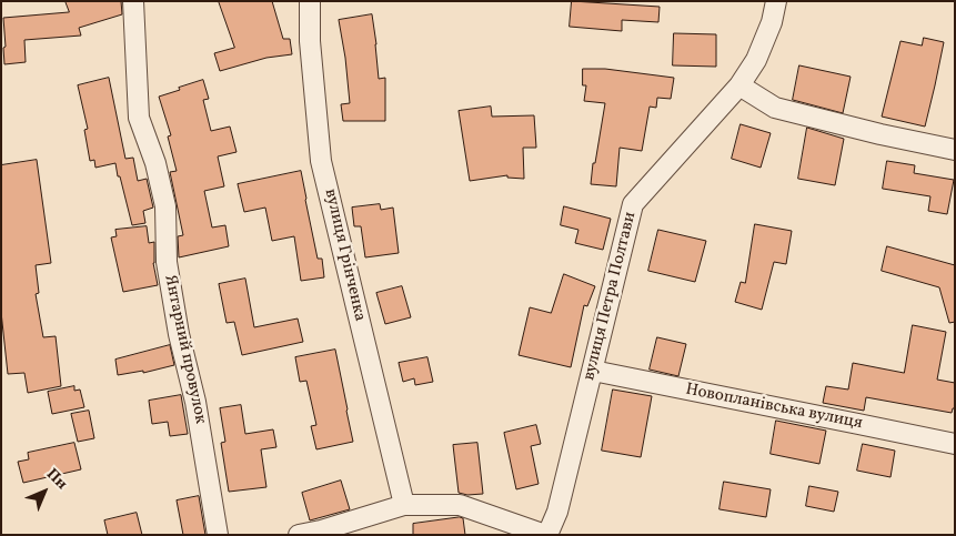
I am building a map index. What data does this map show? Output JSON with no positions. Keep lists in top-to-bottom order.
{
  "streets": {
    "street": [
      "вулиця Грінченка",
      "вулиця Петра Полтави",
      "Янтарний провулок",
      "Новопланівська вулиця"
    ]
  },
  "crossings": [
    ["вулиця Грінченка", "вулиця Петра Полтави"],
    ["вулиця Петра Полтави", "Новопланівська вулиця"]
  ],
  "north": "top right"
}
